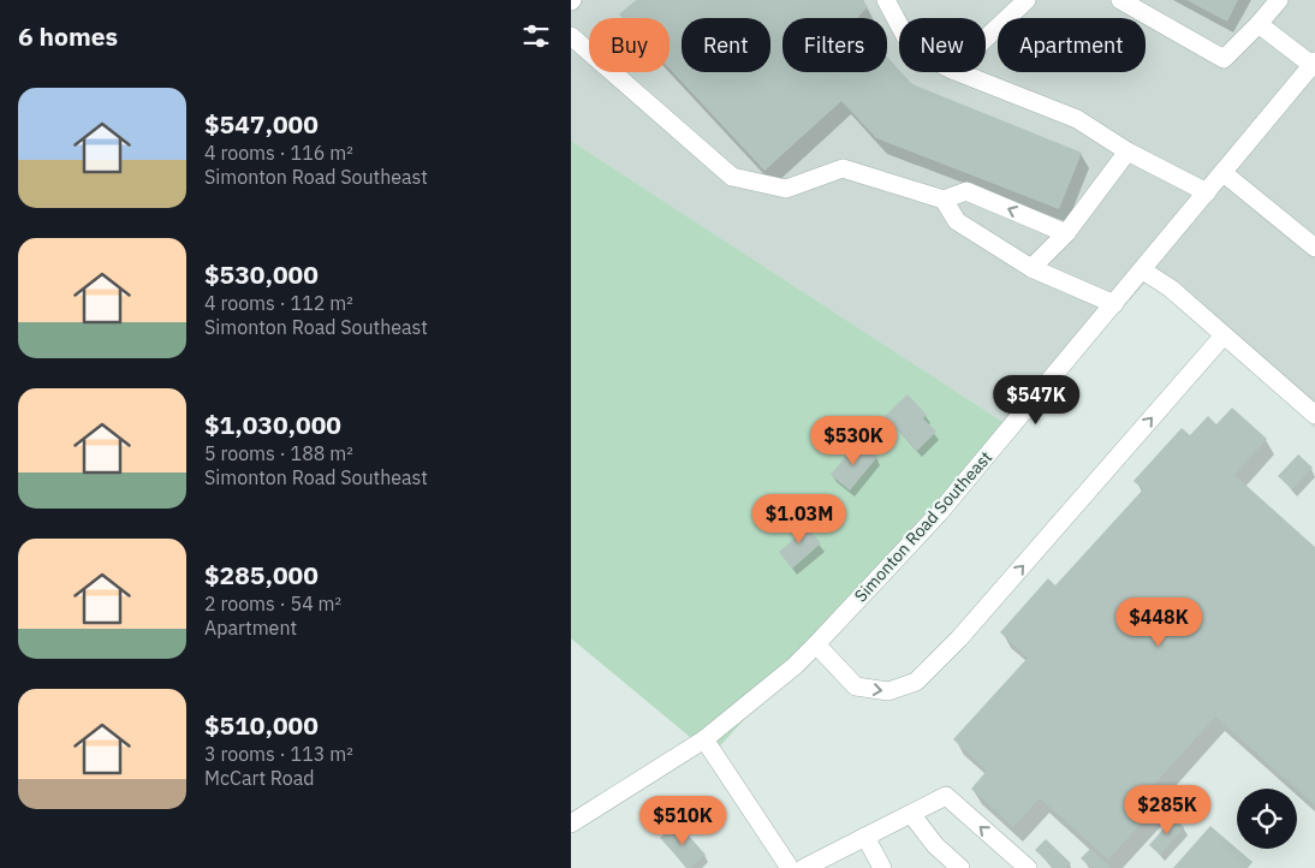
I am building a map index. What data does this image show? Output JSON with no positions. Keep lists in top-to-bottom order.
{
  "streets": {
    "street": ["Simonton Road Southeast"]
  },
  "page": {
    "heading": "6 homes",
    "chip": [
      "Buy",
      "Rent",
      "Filters",
      "New",
      "Apartment"
    ],
    "list": [
      {
        "name": "$547,000",
        "note": "4 rooms · 116 m² · Simonton Road Southeast"
      },
      {
        "name": "$530,000",
        "note": "4 rooms · 112 m² · Simonton Road Southeast"
      },
      {
        "name": "$1,030,000",
        "note": "5 rooms · 188 m² · Simonton Road Southeast"
      },
      {
        "name": "$285,000",
        "note": "2 rooms · 54 m² · Apartment"
      },
      {
        "name": "$510,000",
        "note": "3 rooms · 113 m² · McCart Road"
      }
    ],
    "price": [
      "$547K",
      "$530K",
      "$1.03M",
      "$448K",
      "$285K",
      "$510K"
    ]
  }
}
